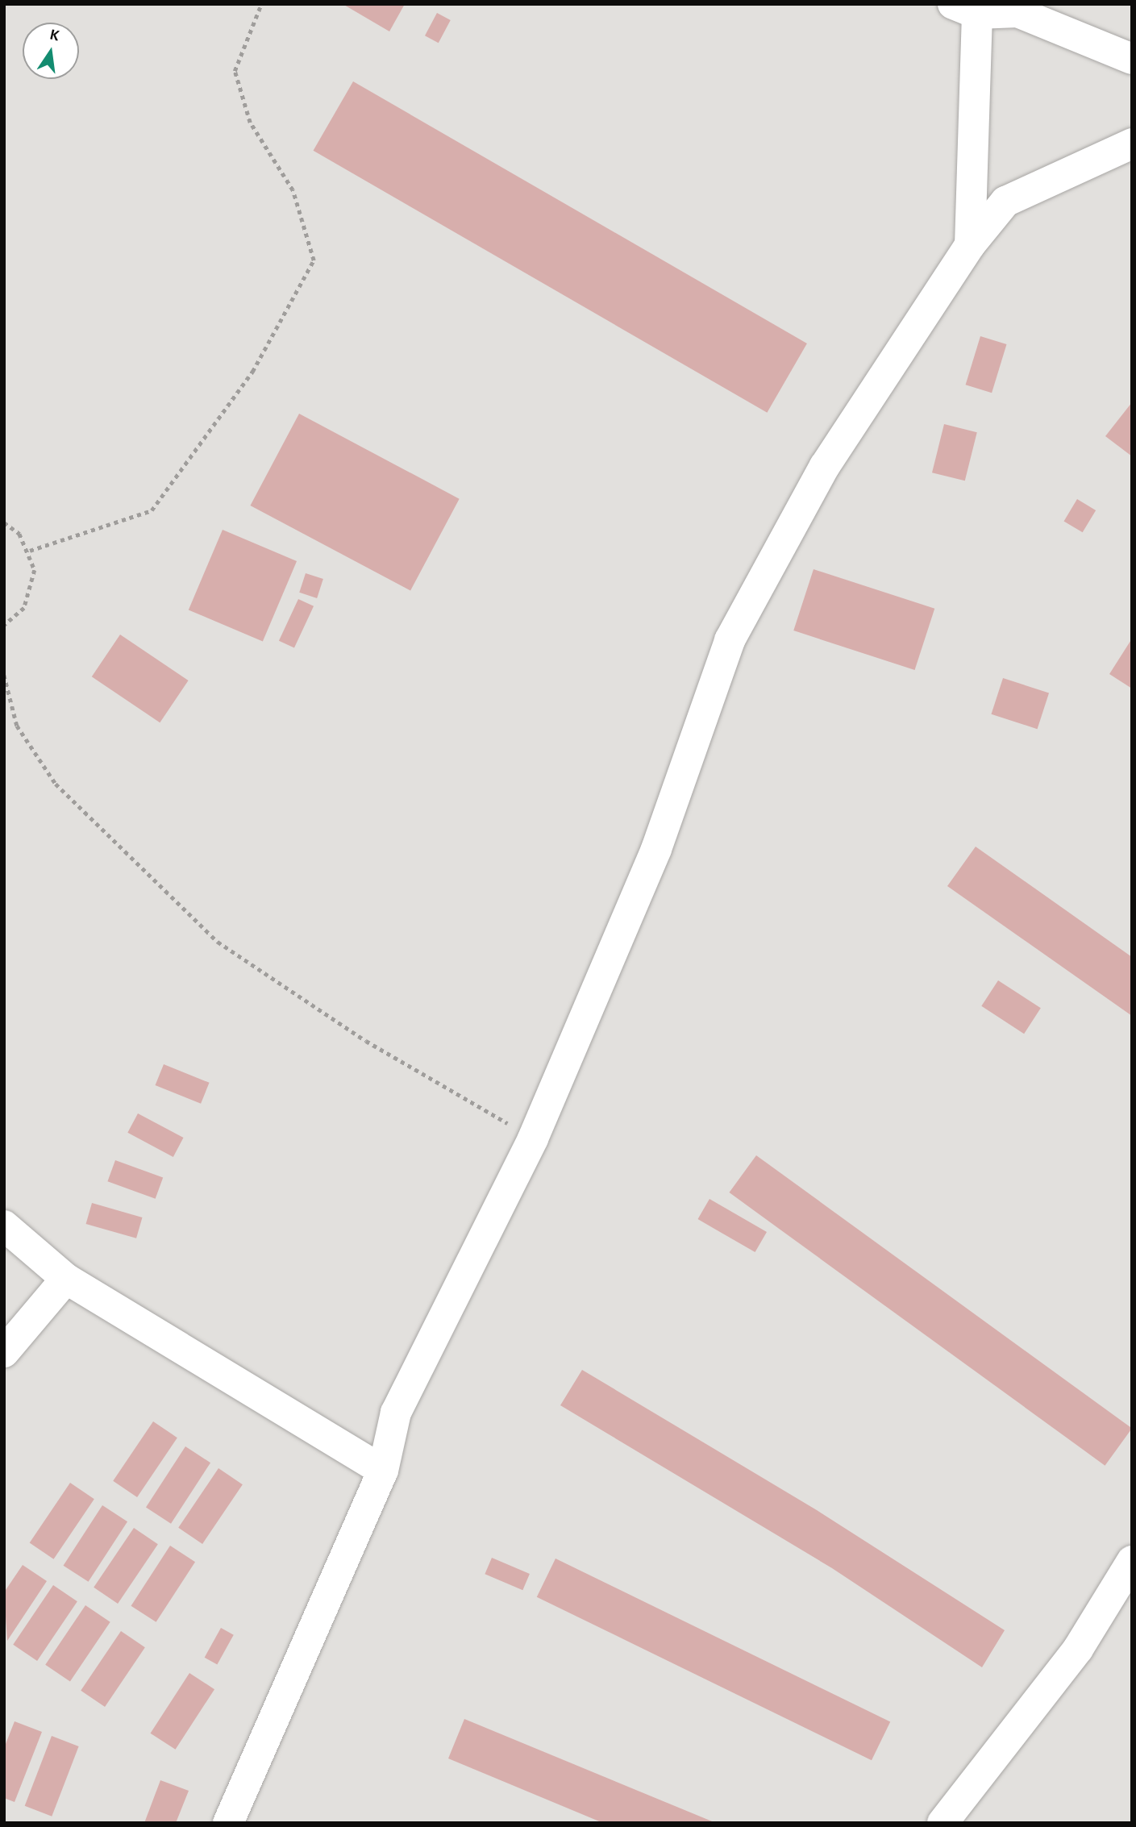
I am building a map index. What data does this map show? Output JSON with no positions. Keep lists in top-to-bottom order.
{
  "north": "top"
}
